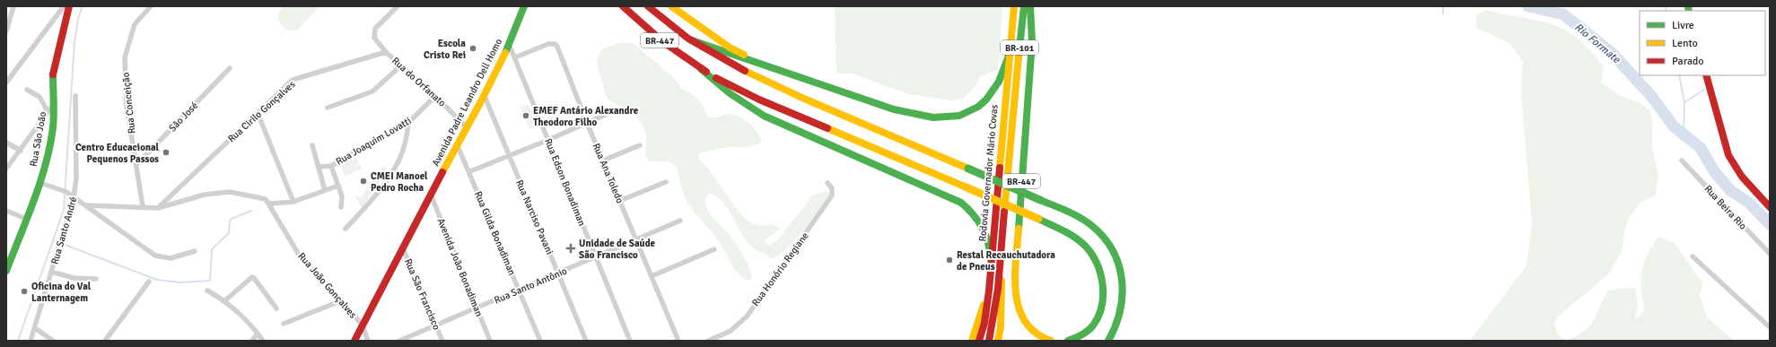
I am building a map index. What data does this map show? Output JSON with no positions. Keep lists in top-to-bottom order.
{
  "streets": {
    "main road": [
      "BR-447",
      "BR-101",
      "Avenida Padre Leandro Dell Homo",
      "Rua São João",
      "Rodovia Governador Mário Covas"
    ],
    "street": [
      "Rua do Orfanato",
      "Rua Conceição",
      "Rua Cirilo Gonçalves",
      "São José",
      "Rua Joaquim Lovatti",
      "Rua Ana Toledo",
      "Rua Edson Bonadiman",
      "Rua Beira Rio",
      "Rua Narciso Pavani",
      "Rua Santo André",
      "Rua Gilda Bonadiman",
      "Avenida João Bonadiman",
      "Rua Honório Regiane",
      "Rua João Gonçalves",
      "Rua Santo Antônio",
      "Rua São Francisco"
    ]
  },
  "crossings": [
    ["Rua do Orfanato", "Avenida Padre Leandro Dell Homo"],
    ["Rua do Orfanato", "Rua Cirilo Gonçalves"],
    ["Rua do Orfanato", "Rua Joaquim Lovatti"],
    ["Avenida Padre Leandro Dell Homo", "Rua Edson Bonadiman"],
    ["Avenida Padre Leandro Dell Homo", "Rua Narciso Pavani"],
    ["Avenida Padre Leandro Dell Homo", "Rua Gilda Bonadiman"],
    ["Avenida Padre Leandro Dell Homo", "Avenida João Bonadiman"],
    ["Avenida Padre Leandro Dell Homo", "Rua João Gonçalves"],
    ["Avenida Padre Leandro Dell Homo", "Rua São Francisco"],
    ["Rua Conceição", "São José"],
    ["Rua Ana Toledo", "Rua Edson Bonadiman"],
    ["Rua Ana Toledo", "Rua Santo Antônio"],
    ["Rua Edson Bonadiman", "Rua Santo Antônio"],
    ["Rua Narciso Pavani", "Rua Santo Antônio"],
    ["Rua Gilda Bonadiman", "Rua Santo Antônio"],
    ["Avenida João Bonadiman", "Rua Santo Antônio"],
    ["Rua Santo Antônio", "Rua São Francisco"]
  ],
  "water": ["Rio Formate"],
  "places": {
    "other": [
      "Escola Cristo Rei",
      "EMEF Antário Alexandre Theodoro Filho",
      "Centro Educacional Pequenos Passos",
      "CMEI Manoel Pedro Rocha",
      "Restal Recauchutadora de Pneus",
      "Oficina do Val Lanternagem"
    ],
    "health": ["Unidade de Saúde São Francisco"]
  },
  "legend": ["Livre", "Lento", "Parado"]
}
